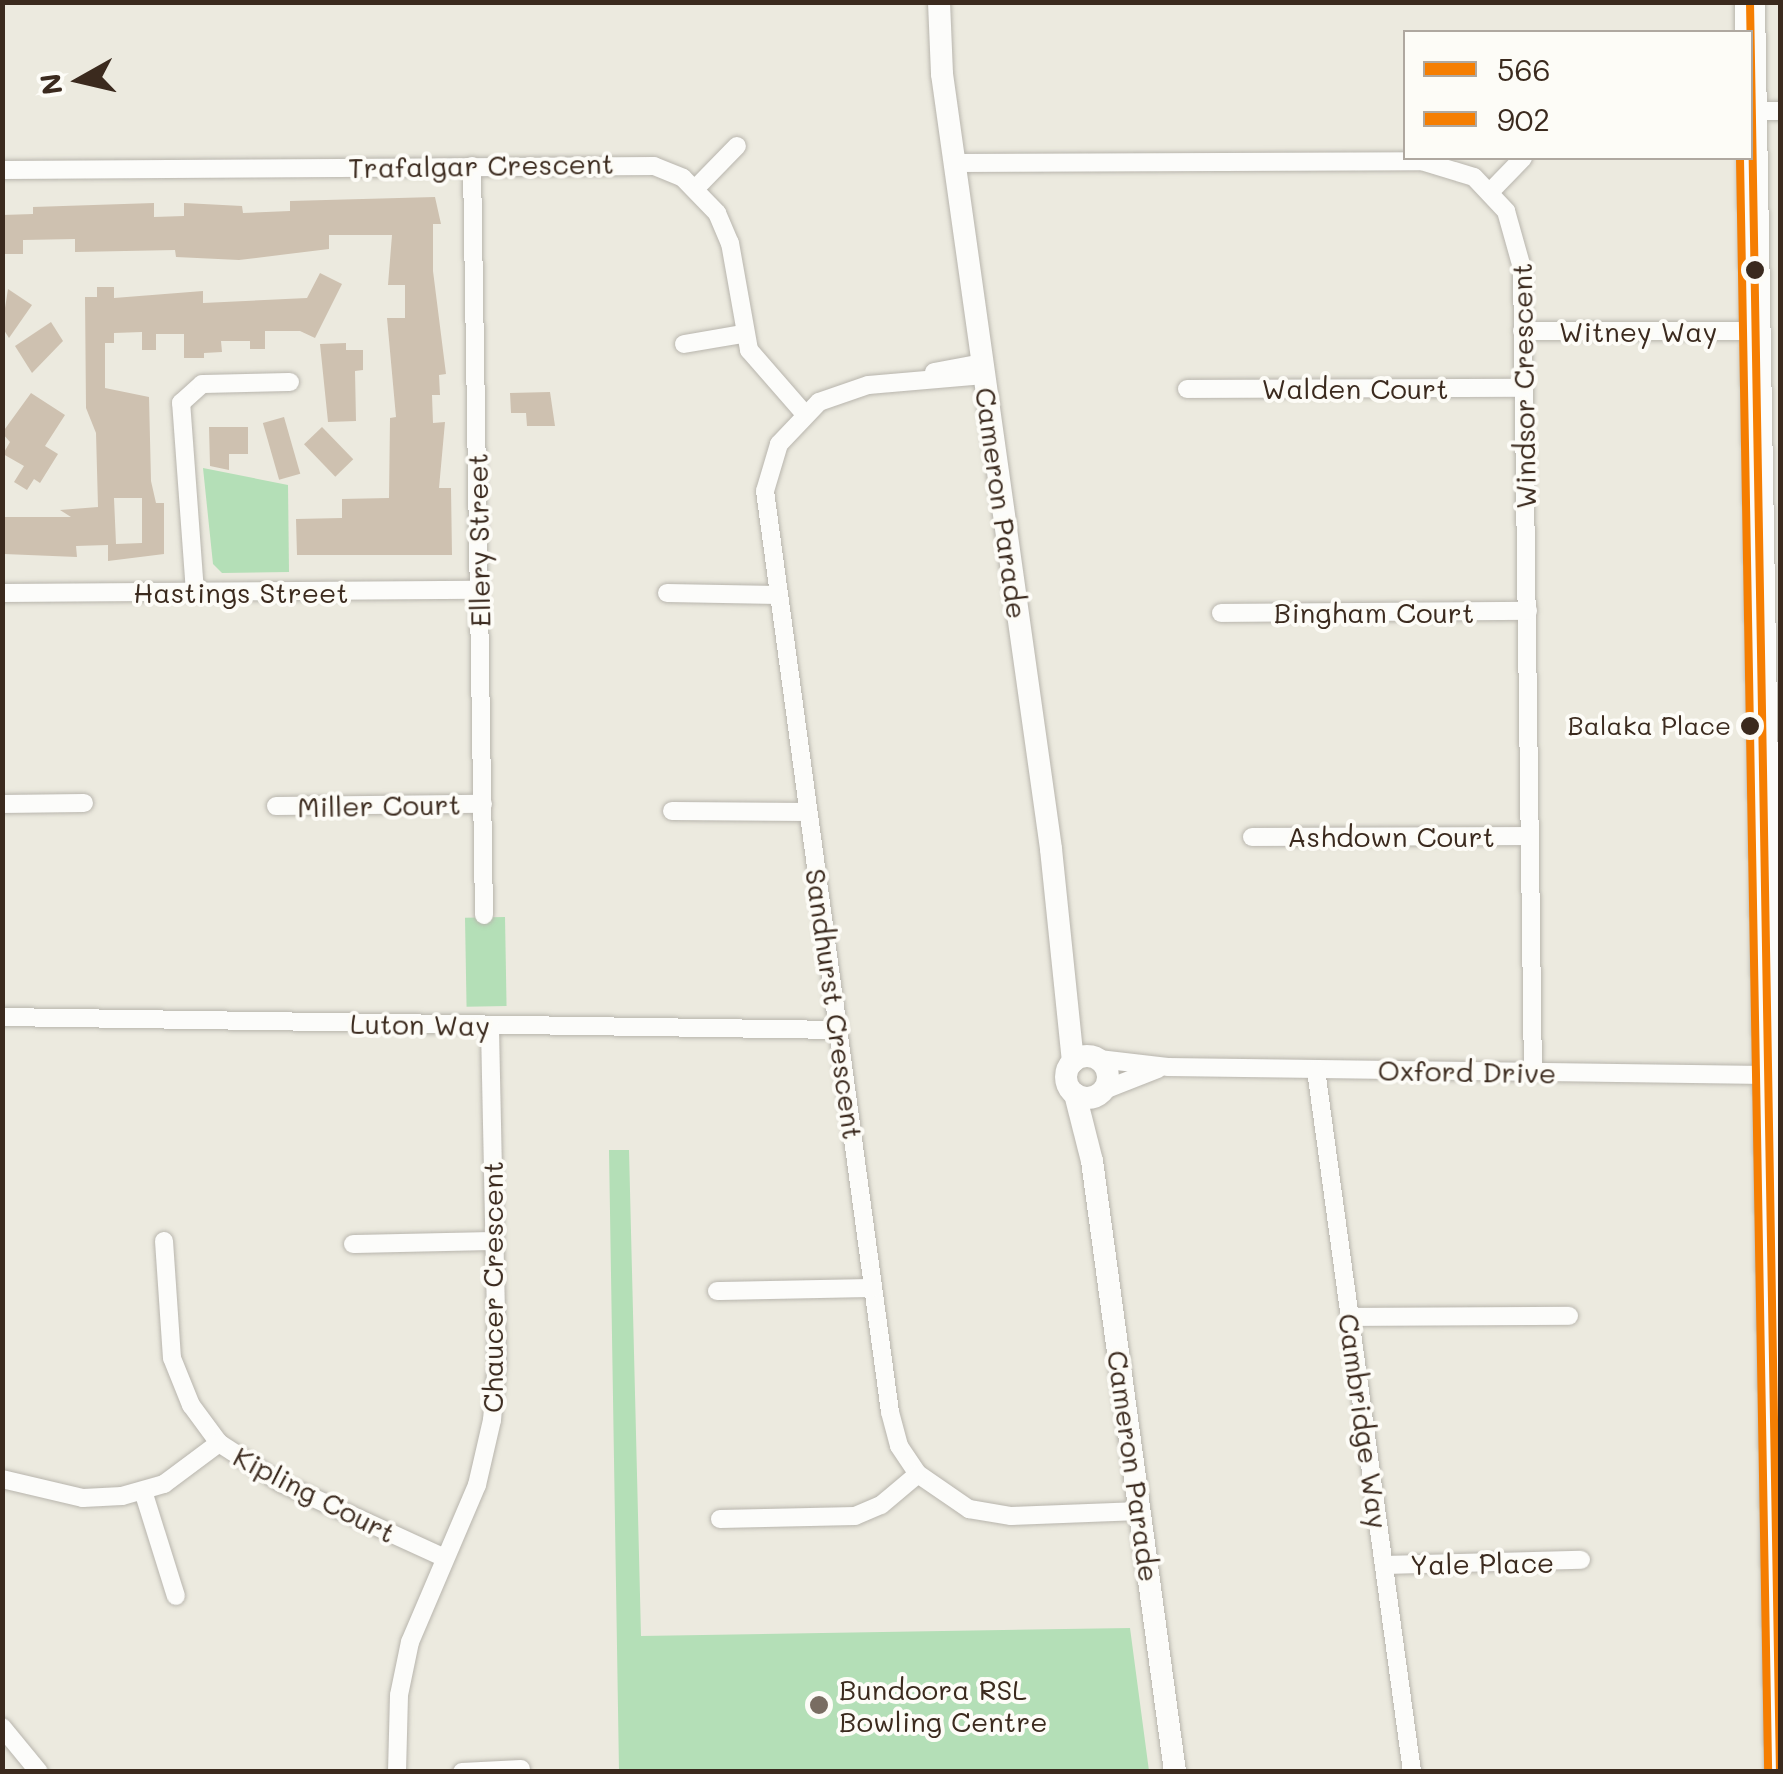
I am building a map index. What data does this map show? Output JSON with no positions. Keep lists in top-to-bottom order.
{
  "streets": {
    "street": [
      "Trafalgar Crescent",
      "Witney Way",
      "Windsor Crescent",
      "Walden Court",
      "Cameron Parade",
      "Ellery Street",
      "Hastings Street",
      "Bingham Court",
      "Miller Court",
      "Ashdown Court",
      "Sandhurst Crescent",
      "Luton Way",
      "Oxford Drive",
      "Chaucer Crescent",
      "Cambridge Way",
      "Kipling Court",
      "Yale Place"
    ]
  },
  "crossings": [
    ["Trafalgar Crescent", "Ellery Street"],
    ["Trafalgar Crescent", "Sandhurst Crescent"],
    ["Witney Way", "Windsor Crescent"],
    ["Windsor Crescent", "Walden Court"],
    ["Windsor Crescent", "Bingham Court"],
    ["Windsor Crescent", "Ashdown Court"],
    ["Windsor Crescent", "Oxford Drive"],
    ["Cameron Parade", "Sandhurst Crescent"],
    ["Cameron Parade", "Oxford Drive"],
    ["Ellery Street", "Hastings Street"],
    ["Ellery Street", "Miller Court"],
    ["Sandhurst Crescent", "Luton Way"],
    ["Luton Way", "Chaucer Crescent"],
    ["Oxford Drive", "Cambridge Way"],
    ["Chaucer Crescent", "Kipling Court"],
    ["Cambridge Way", "Yale Place"]
  ],
  "places": ["Balaka Place", "Bundoora RSL Bowling Centre"],
  "lines": ["transit line 566", "transit line 902"],
  "legend": ["566", "902"],
  "north": "left"
}
